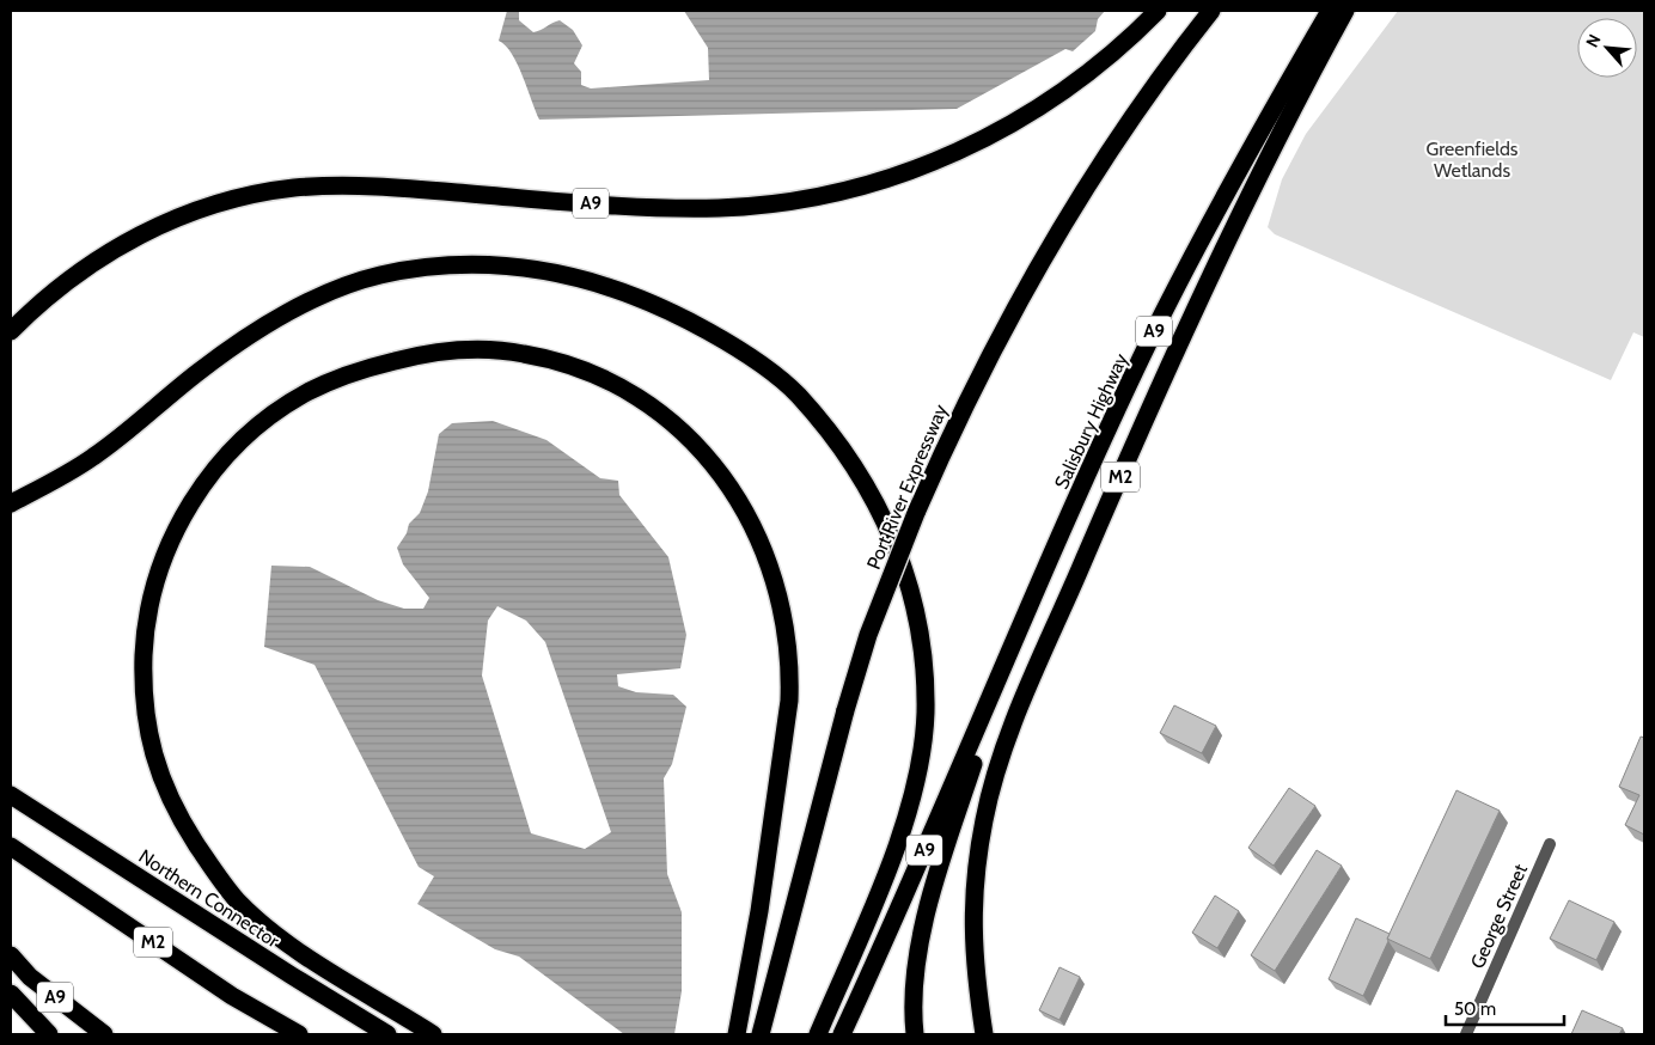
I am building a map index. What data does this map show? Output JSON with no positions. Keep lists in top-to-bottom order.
{
  "streets": {
    "highway": [
      "A9",
      "Salisbury Highway",
      "M2",
      "Port River Expressway",
      "Northern Connector"
    ],
    "street": ["George Street"]
  },
  "crossings": [
    ["A9", "Salisbury Highway"]
  ],
  "parks": ["Greenfields Wetlands"],
  "scale_bar": "50 m",
  "north": "top left"
}
